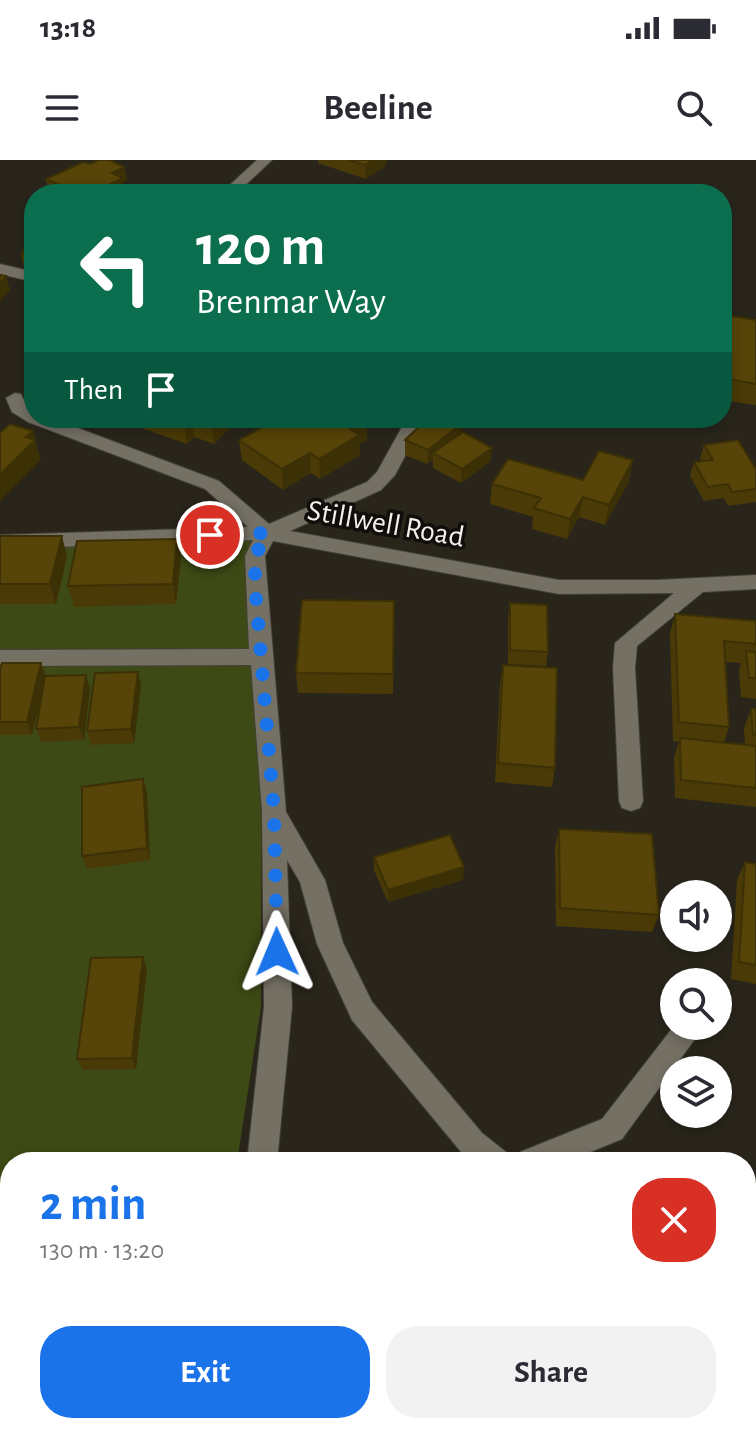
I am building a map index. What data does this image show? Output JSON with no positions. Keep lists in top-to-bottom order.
{
  "streets": {
    "street": ["Stillwell Road"]
  },
  "page": {
    "status": "13:18",
    "header": "Beeline",
    "turn": ["120 m", "Brenmar Way"],
    "then": "Then",
    "heading": ["2 min", "130 m · 13:20"],
    "buttons": ["Exit", "Share"]
  }
}
